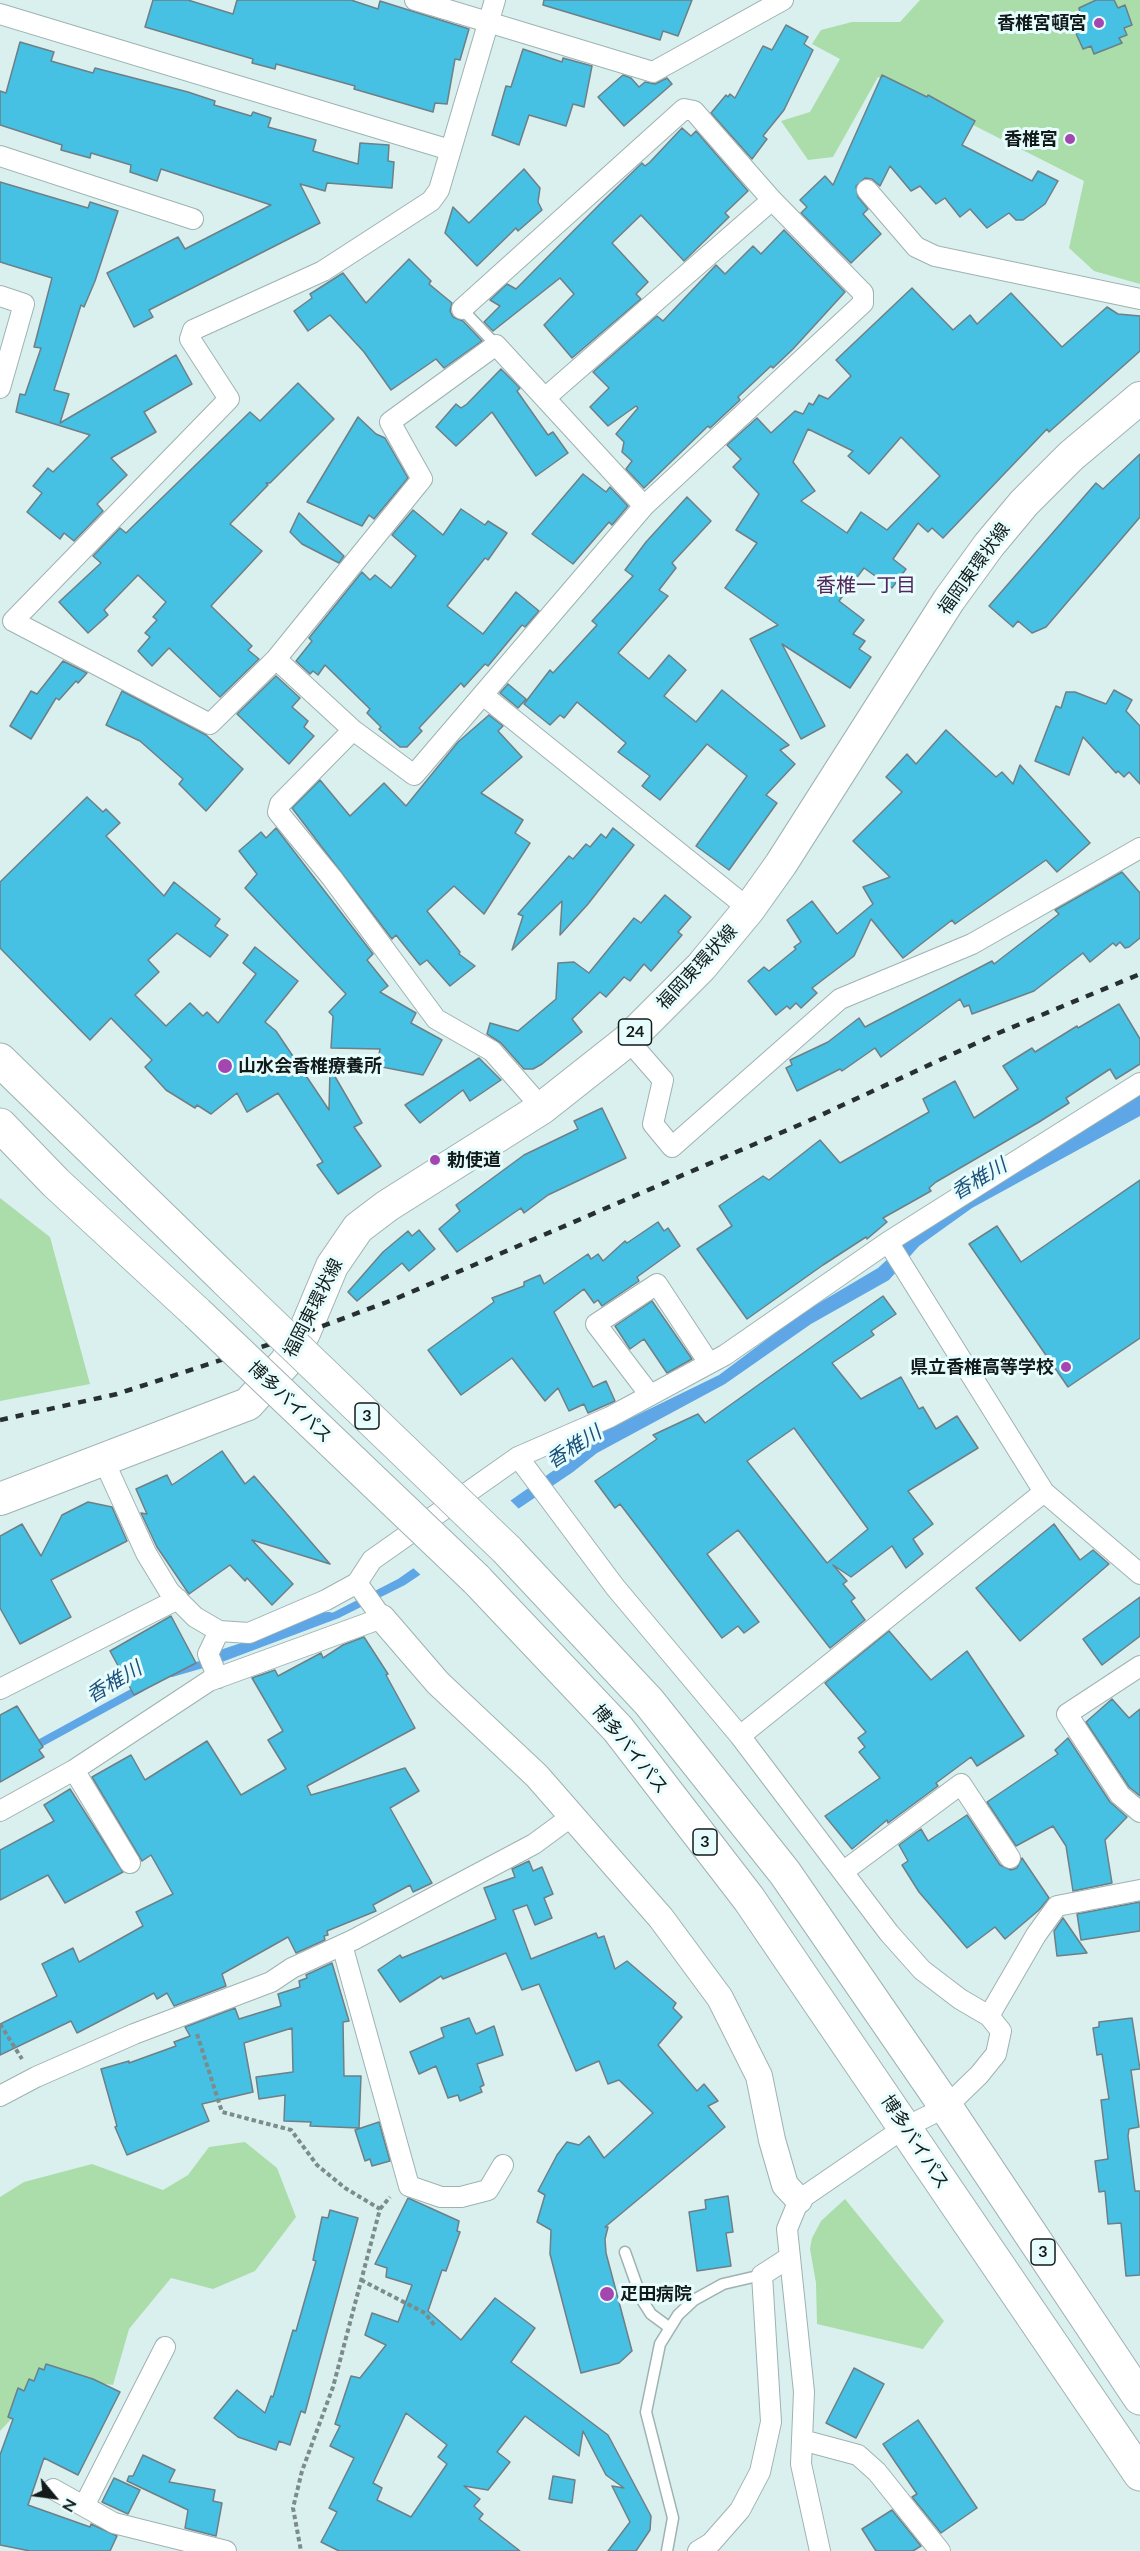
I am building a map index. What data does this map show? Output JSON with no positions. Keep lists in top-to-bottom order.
{
  "streets": {
    "highway": ["博多バイパス", "3"],
    "main road": ["福岡東環状線", "24"]
  },
  "districts": ["香椎一丁目"],
  "water": ["香椎川"],
  "places": [
    "香椎宮頓宮",
    "香椎宮",
    "山水会香椎療養所",
    "勅使道",
    "県立香椎高等学校",
    "疋田病院"
  ],
  "north": "bottom right"
}
